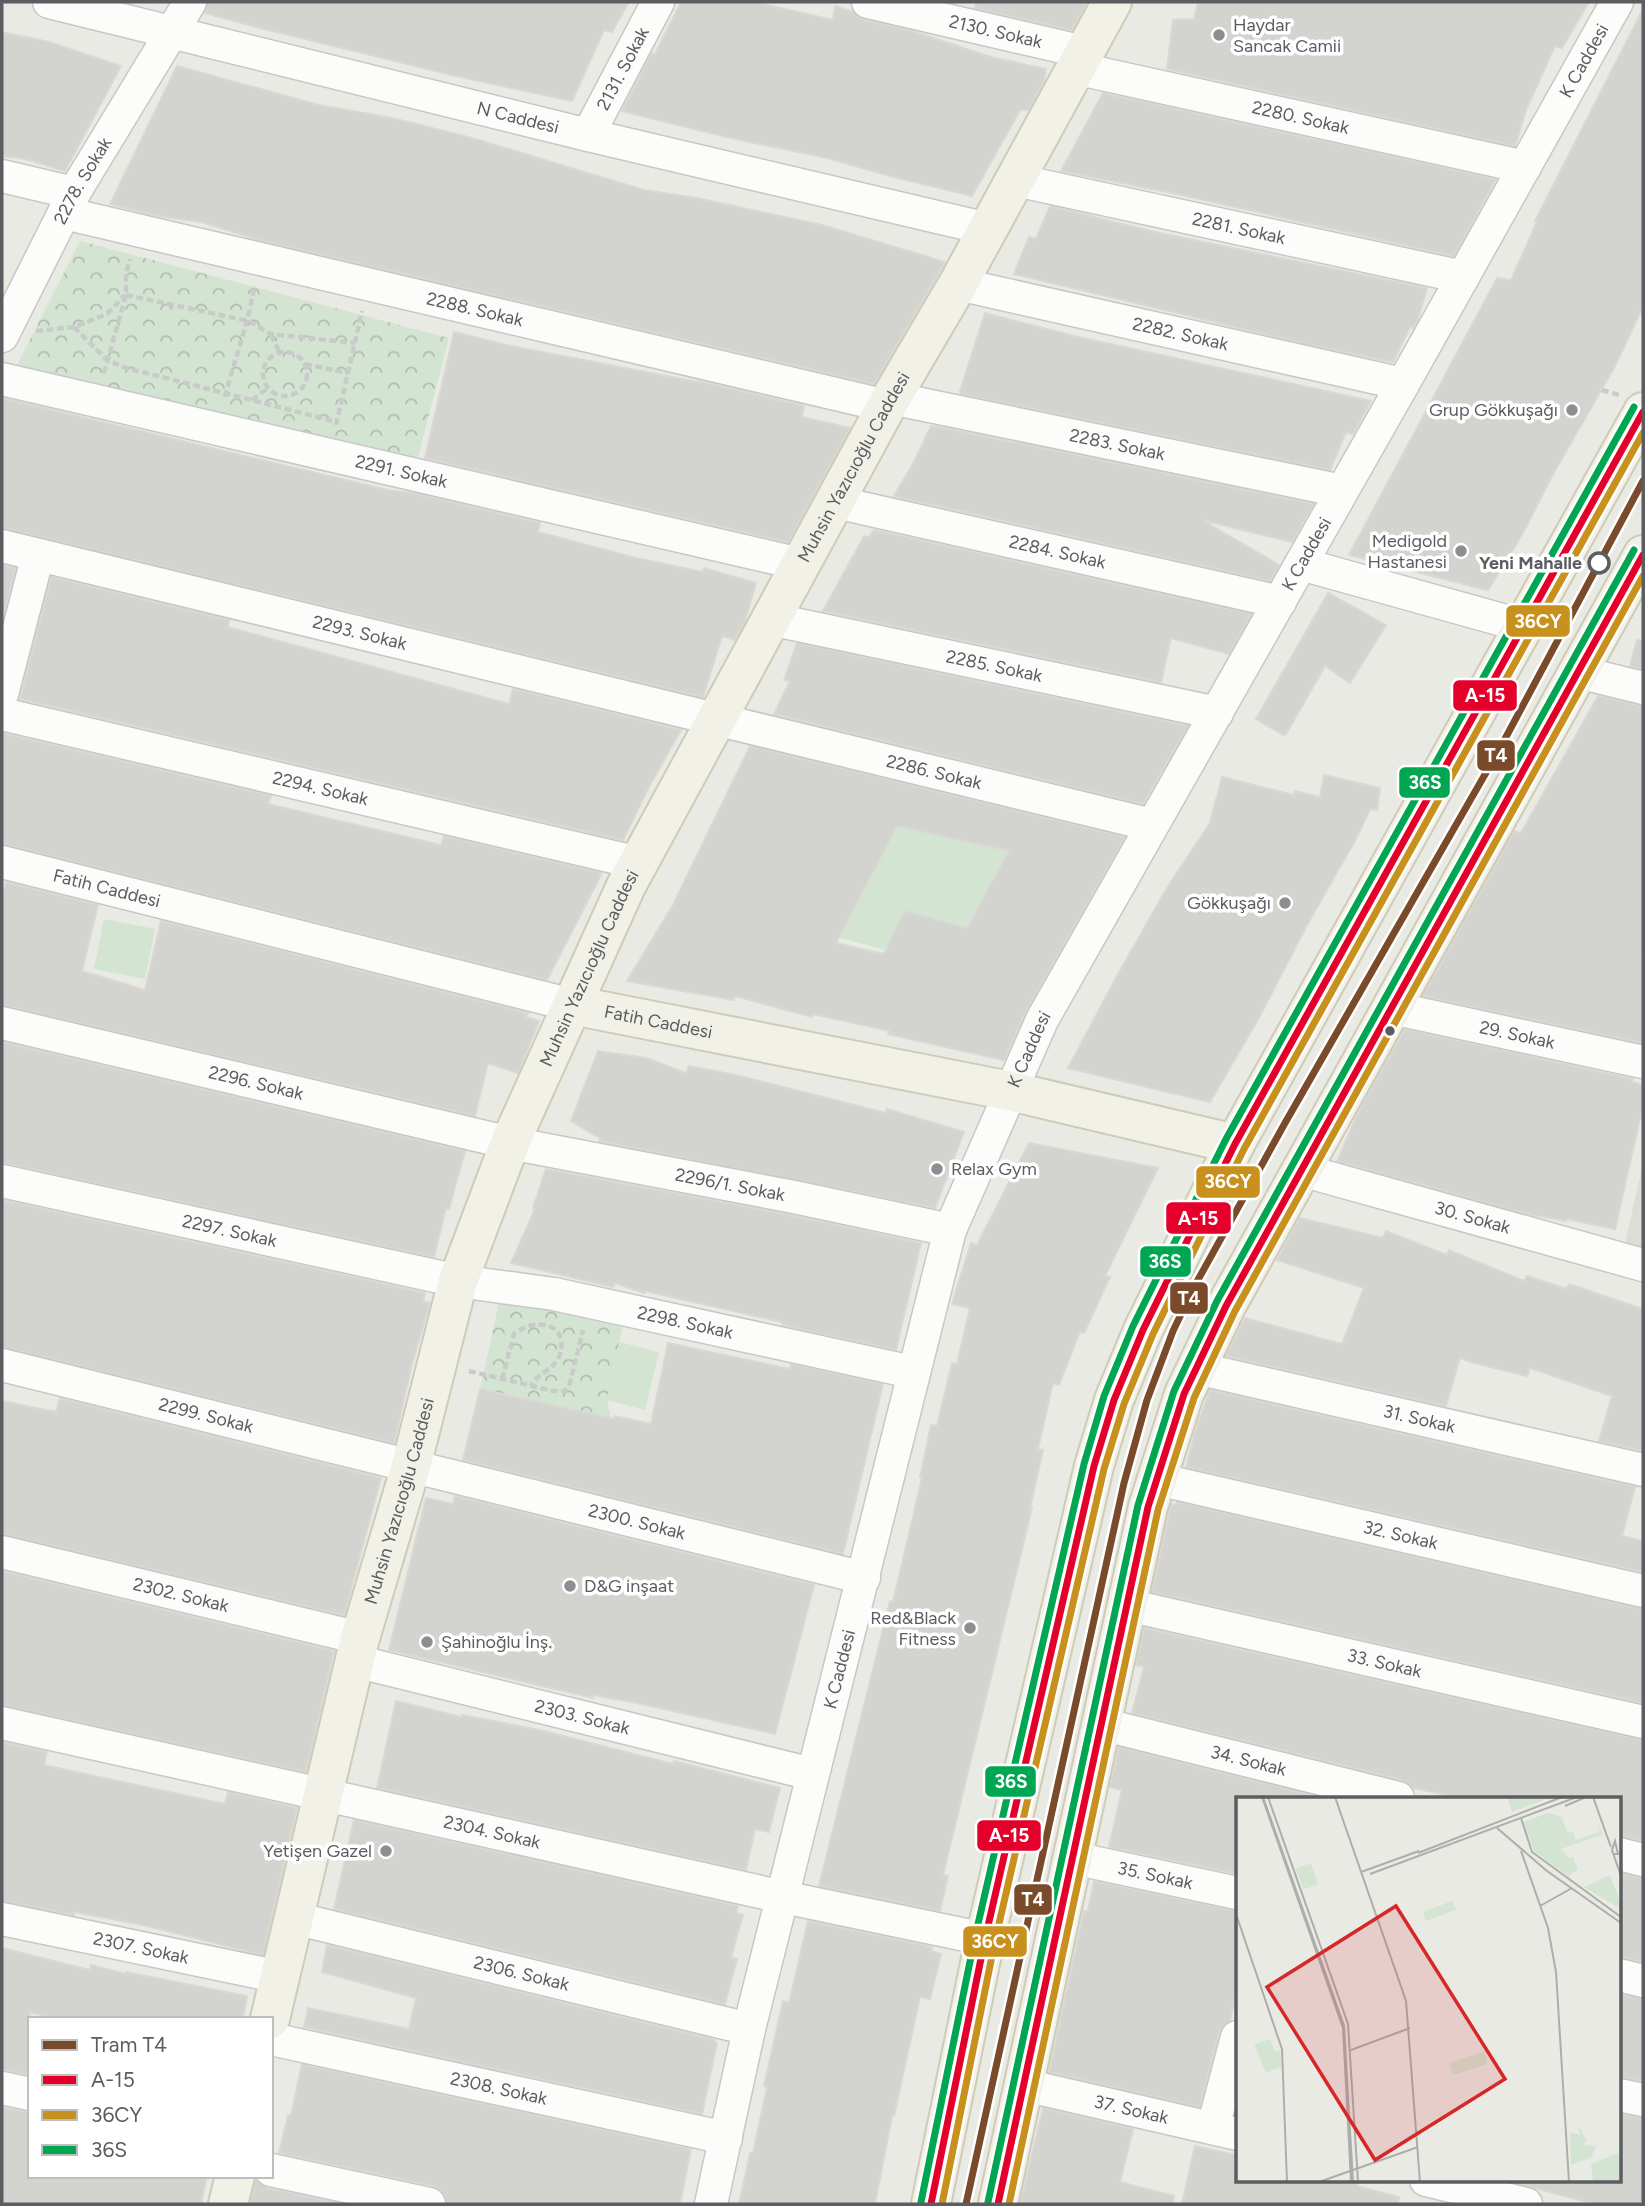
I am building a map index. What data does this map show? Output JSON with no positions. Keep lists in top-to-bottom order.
{
  "streets": {
    "main road": ["Muhsin Yazıcıoğlu Caddesi", "Fatih Caddesi"],
    "street": [
      "2130. Sokak",
      "K Caddesi",
      "2131. Sokak",
      "N Caddesi",
      "2280. Sokak",
      "2278. Sokak",
      "2281. Sokak",
      "2288. Sokak",
      "2282. Sokak",
      "2283. Sokak",
      "2291. Sokak",
      "2284. Sokak",
      "2293. Sokak",
      "2285. Sokak",
      "2286. Sokak",
      "2294. Sokak",
      "29. Sokak",
      "2296. Sokak",
      "2296/1. Sokak",
      "30. Sokak",
      "2297. Sokak",
      "2298. Sokak",
      "2299. Sokak",
      "31. Sokak",
      "2300. Sokak",
      "32. Sokak",
      "2302. Sokak",
      "33. Sokak",
      "2303. Sokak",
      "34. Sokak",
      "2304. Sokak",
      "35. Sokak",
      "2307. Sokak",
      "2306. Sokak",
      "2308. Sokak",
      "37. Sokak"
    ]
  },
  "crossings": [
    ["2130. Sokak", "2280. Sokak"],
    ["2130. Sokak", "Muhsin Yazıcıoğlu Caddesi"],
    ["K Caddesi", "2280. Sokak"],
    ["K Caddesi", "2281. Sokak"],
    ["K Caddesi", "2282. Sokak"],
    ["K Caddesi", "2283. Sokak"],
    ["K Caddesi", "2284. Sokak"],
    ["K Caddesi", "2285. Sokak"],
    ["K Caddesi", "2286. Sokak"],
    ["K Caddesi", "Fatih Caddesi"],
    ["K Caddesi", "2296/1. Sokak"],
    ["K Caddesi", "2298. Sokak"],
    ["K Caddesi", "2300. Sokak"],
    ["K Caddesi", "2303. Sokak"],
    ["K Caddesi", "2304. Sokak"],
    ["K Caddesi", "2306. Sokak"],
    ["K Caddesi", "2308. Sokak"],
    ["2131. Sokak", "N Caddesi"],
    ["N Caddesi", "2278. Sokak"],
    ["N Caddesi", "Muhsin Yazıcıoğlu Caddesi"],
    ["2280. Sokak", "Muhsin Yazıcıoğlu Caddesi"],
    ["2278. Sokak", "2288. Sokak"],
    ["2281. Sokak", "Muhsin Yazıcıoğlu Caddesi"],
    ["2288. Sokak", "2283. Sokak"],
    ["2288. Sokak", "Muhsin Yazıcıoğlu Caddesi"],
    ["2282. Sokak", "Muhsin Yazıcıoğlu Caddesi"],
    ["2283. Sokak", "Muhsin Yazıcıoğlu Caddesi"],
    ["Muhsin Yazıcıoğlu Caddesi", "2291. Sokak"],
    ["Muhsin Yazıcıoğlu Caddesi", "2284. Sokak"],
    ["Muhsin Yazıcıoğlu Caddesi", "2293. Sokak"],
    ["Muhsin Yazıcıoğlu Caddesi", "2285. Sokak"],
    ["Muhsin Yazıcıoğlu Caddesi", "2286. Sokak"],
    ["Muhsin Yazıcıoğlu Caddesi", "2294. Sokak"],
    ["Muhsin Yazıcıoğlu Caddesi", "Fatih Caddesi"],
    ["Muhsin Yazıcıoğlu Caddesi", "2296. Sokak"],
    ["Muhsin Yazıcıoğlu Caddesi", "2296/1. Sokak"],
    ["Muhsin Yazıcıoğlu Caddesi", "2297. Sokak"],
    ["Muhsin Yazıcıoğlu Caddesi", "2298. Sokak"],
    ["Muhsin Yazıcıoğlu Caddesi", "2299. Sokak"],
    ["Muhsin Yazıcıoğlu Caddesi", "2300. Sokak"],
    ["Muhsin Yazıcıoğlu Caddesi", "2302. Sokak"],
    ["Muhsin Yazıcıoğlu Caddesi", "2303. Sokak"],
    ["Muhsin Yazıcıoğlu Caddesi", "2304. Sokak"],
    ["Muhsin Yazıcıoğlu Caddesi", "2307. Sokak"],
    ["Muhsin Yazıcıoğlu Caddesi", "2306. Sokak"],
    ["2293. Sokak", "2286. Sokak"],
    ["2296. Sokak", "2296/1. Sokak"],
    ["2297. Sokak", "2298. Sokak"],
    ["2299. Sokak", "2300. Sokak"],
    ["2302. Sokak", "2303. Sokak"]
  ],
  "places": [
    "Haydar Sancak Camii",
    "Grup Gökkuşağı",
    "Medigold Hastanesi",
    "Yeni Mahalle",
    "Gökkuşağı",
    "Relax Gym",
    "D&G inşaat",
    "Red&Black Fitness",
    "Şahinoğlu İnş.",
    "Yetişen Gazel"
  ],
  "lines": [
    "transit line 36S",
    "transit line A-15",
    "transit line 36CY",
    "tram line T4"
  ],
  "legend": [
    "Tram T4",
    "A-15",
    "36CY",
    "36S"
  ]
}
